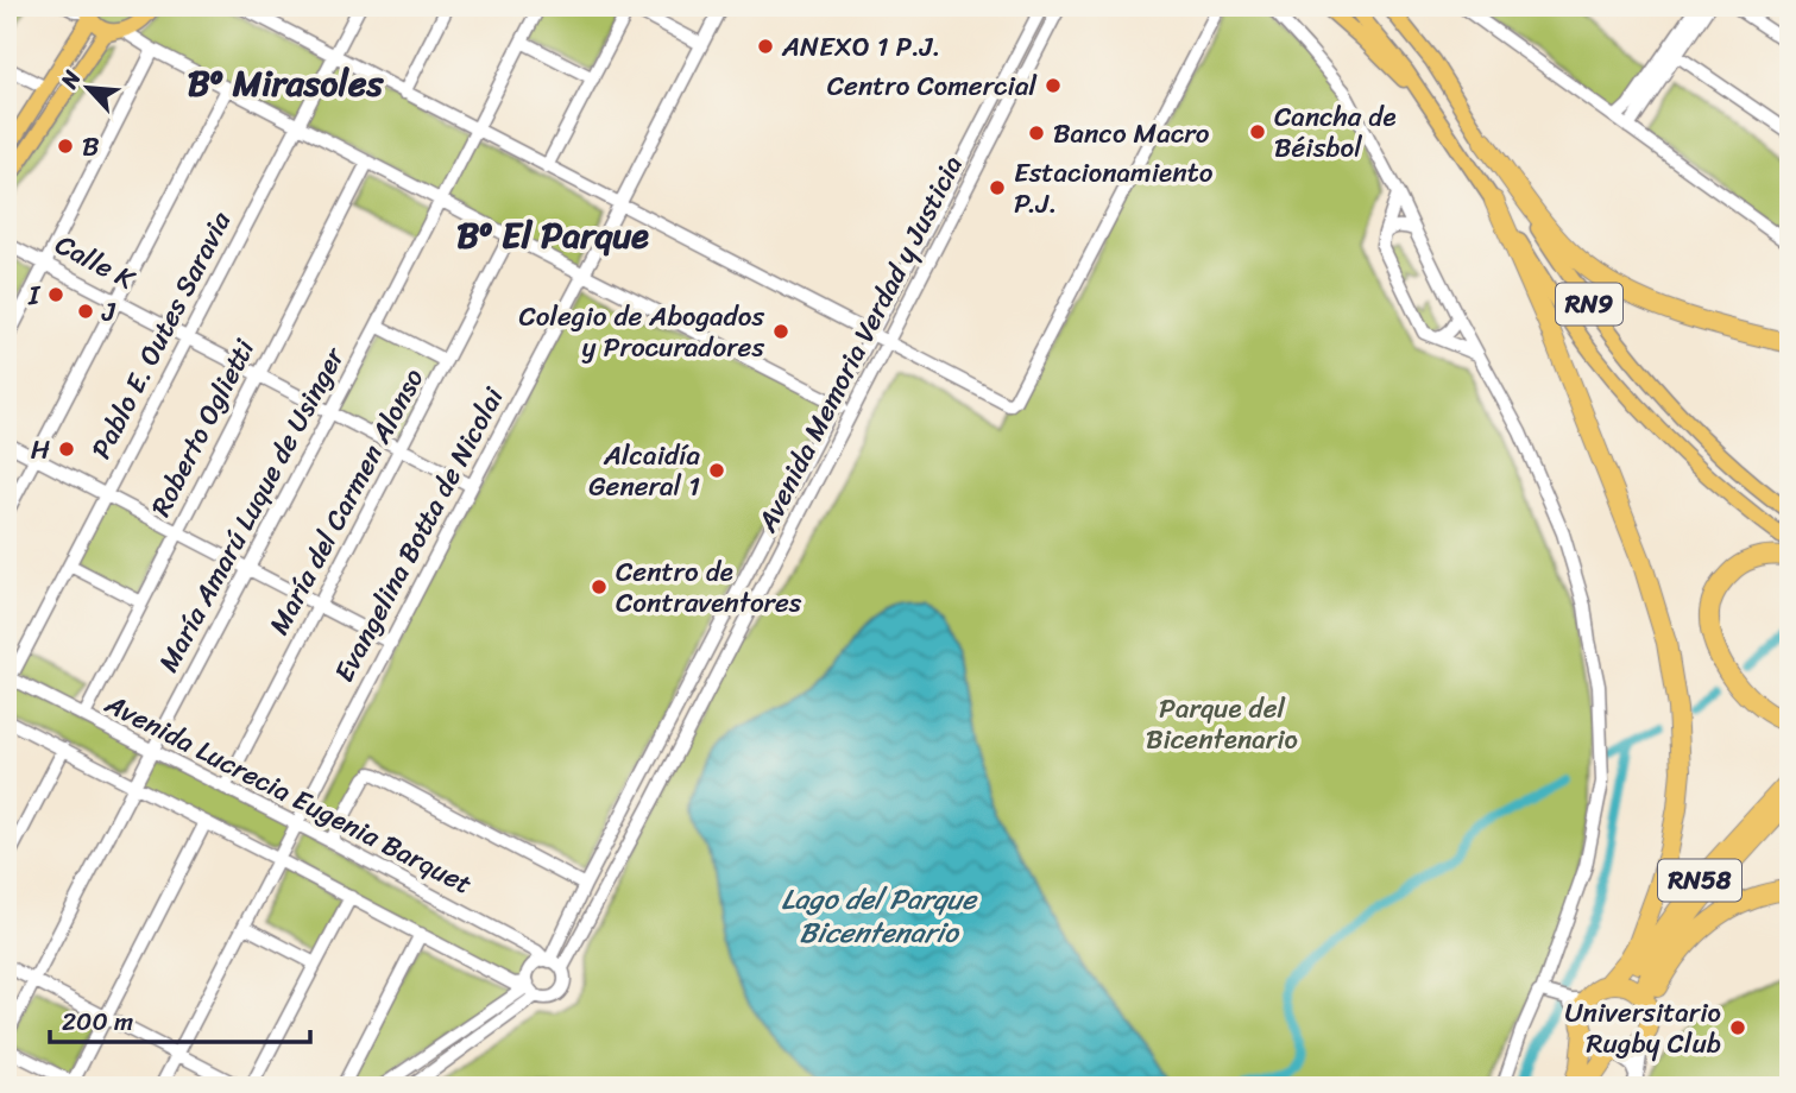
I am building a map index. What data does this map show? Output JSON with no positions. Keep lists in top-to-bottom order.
{
  "streets": {
    "highway": ["RN58"],
    "main road": ["RN9"],
    "street": [
      "Calle K",
      "Pablo E. Outes Saravia",
      "Avenida Memoria Verdad y Justicia",
      "Roberto Oglietti",
      "María del Carmen Alonso",
      "María Amarú Luque de Usinger",
      "Evangelina Botta de Nicolai",
      "Avenida Lucrecia Eugenia Barquet"
    ]
  },
  "crossings": [
    ["Calle K", "Pablo E. Outes Saravia"],
    ["Calle K", "Roberto Oglietti"],
    ["Calle K", "María del Carmen Alonso"],
    ["Calle K", "María Amarú Luque de Usinger"],
    ["Calle K", "Evangelina Botta de Nicolai"],
    ["Pablo E. Outes Saravia", "Avenida Lucrecia Eugenia Barquet"],
    ["Avenida Memoria Verdad y Justicia", "Avenida Lucrecia Eugenia Barquet"],
    ["Roberto Oglietti", "Avenida Lucrecia Eugenia Barquet"],
    ["María del Carmen Alonso", "Avenida Lucrecia Eugenia Barquet"],
    ["María Amarú Luque de Usinger", "Avenida Lucrecia Eugenia Barquet"],
    ["Evangelina Botta de Nicolai", "Avenida Lucrecia Eugenia Barquet"]
  ],
  "districts": ["Bº Mirasoles", "Bº El Parque"],
  "water": ["Lago del Parque Bicentenario"],
  "parks": ["Parque del Bicentenario"],
  "places": [
    "ANEXO 1 P.J.",
    "Centro Comercial",
    "Cancha de Béisbol",
    "Banco Macro",
    "B",
    "Estacionamiento P.J.",
    "I",
    "J",
    "Colegio de Abogados y Procuradores",
    "H",
    "Alcaidía General 1",
    "Centro de Contraventores",
    "Universitario Rugby Club"
  ],
  "scale_bar": "200 m",
  "north": "top left"
}
